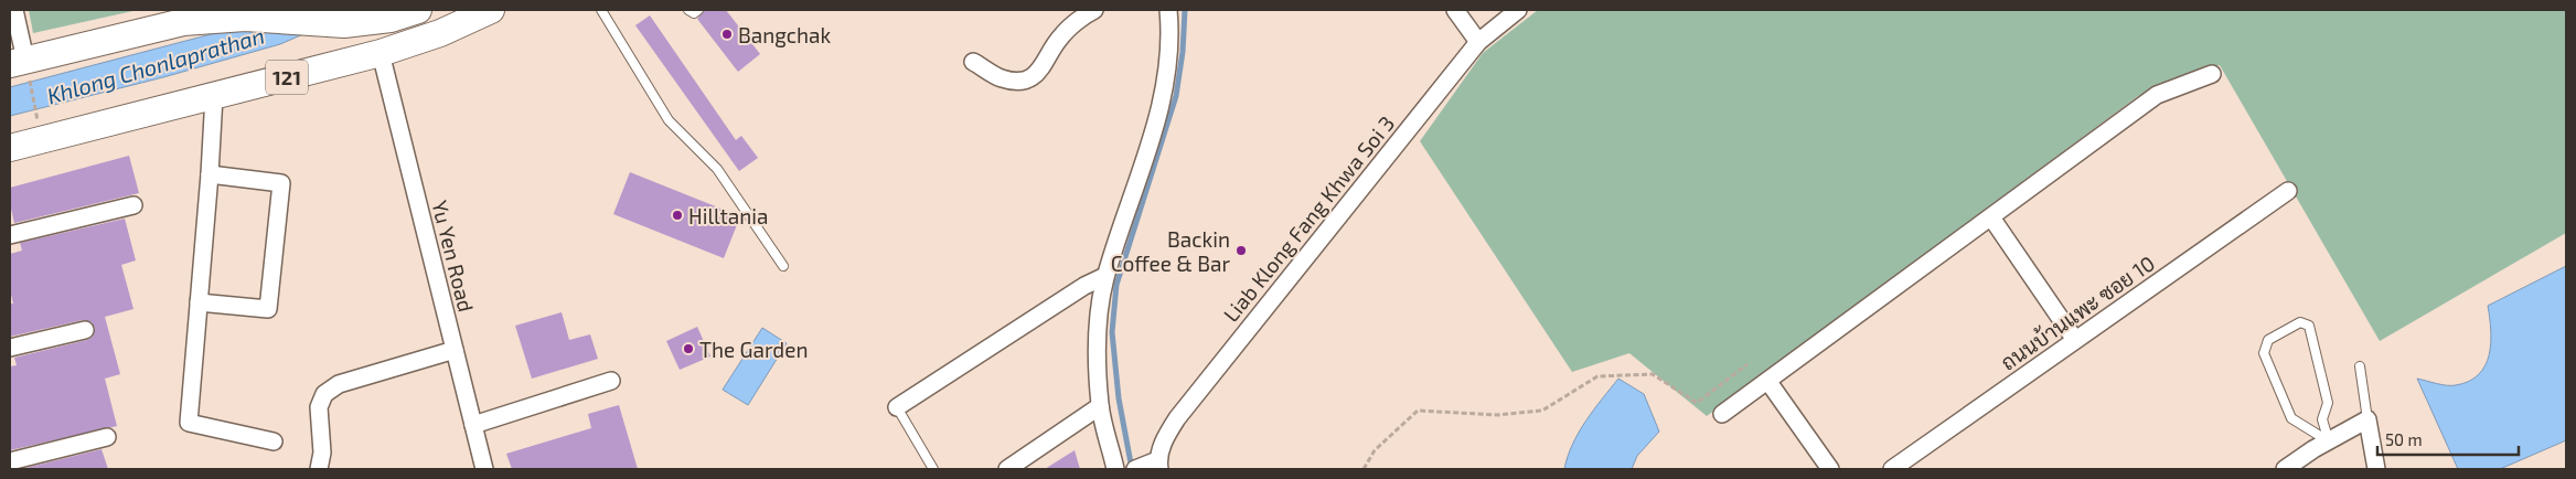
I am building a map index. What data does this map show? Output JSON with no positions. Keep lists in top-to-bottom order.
{
  "streets": {
    "main road": ["121"],
    "street": ["Liab Klong Fang Khwa Soi 3", "Yu Yen Road", "ถนนบ้านแพะ ซอย 10"]
  },
  "crossings": [
    ["121", "Yu Yen Road"]
  ],
  "water": ["Khlong Chonlaprathan"],
  "places": [
    "Bangchak",
    "Hilltania",
    "Backin Coffee & Bar",
    "The Garden"
  ],
  "scale_bar": "50 m"
}
